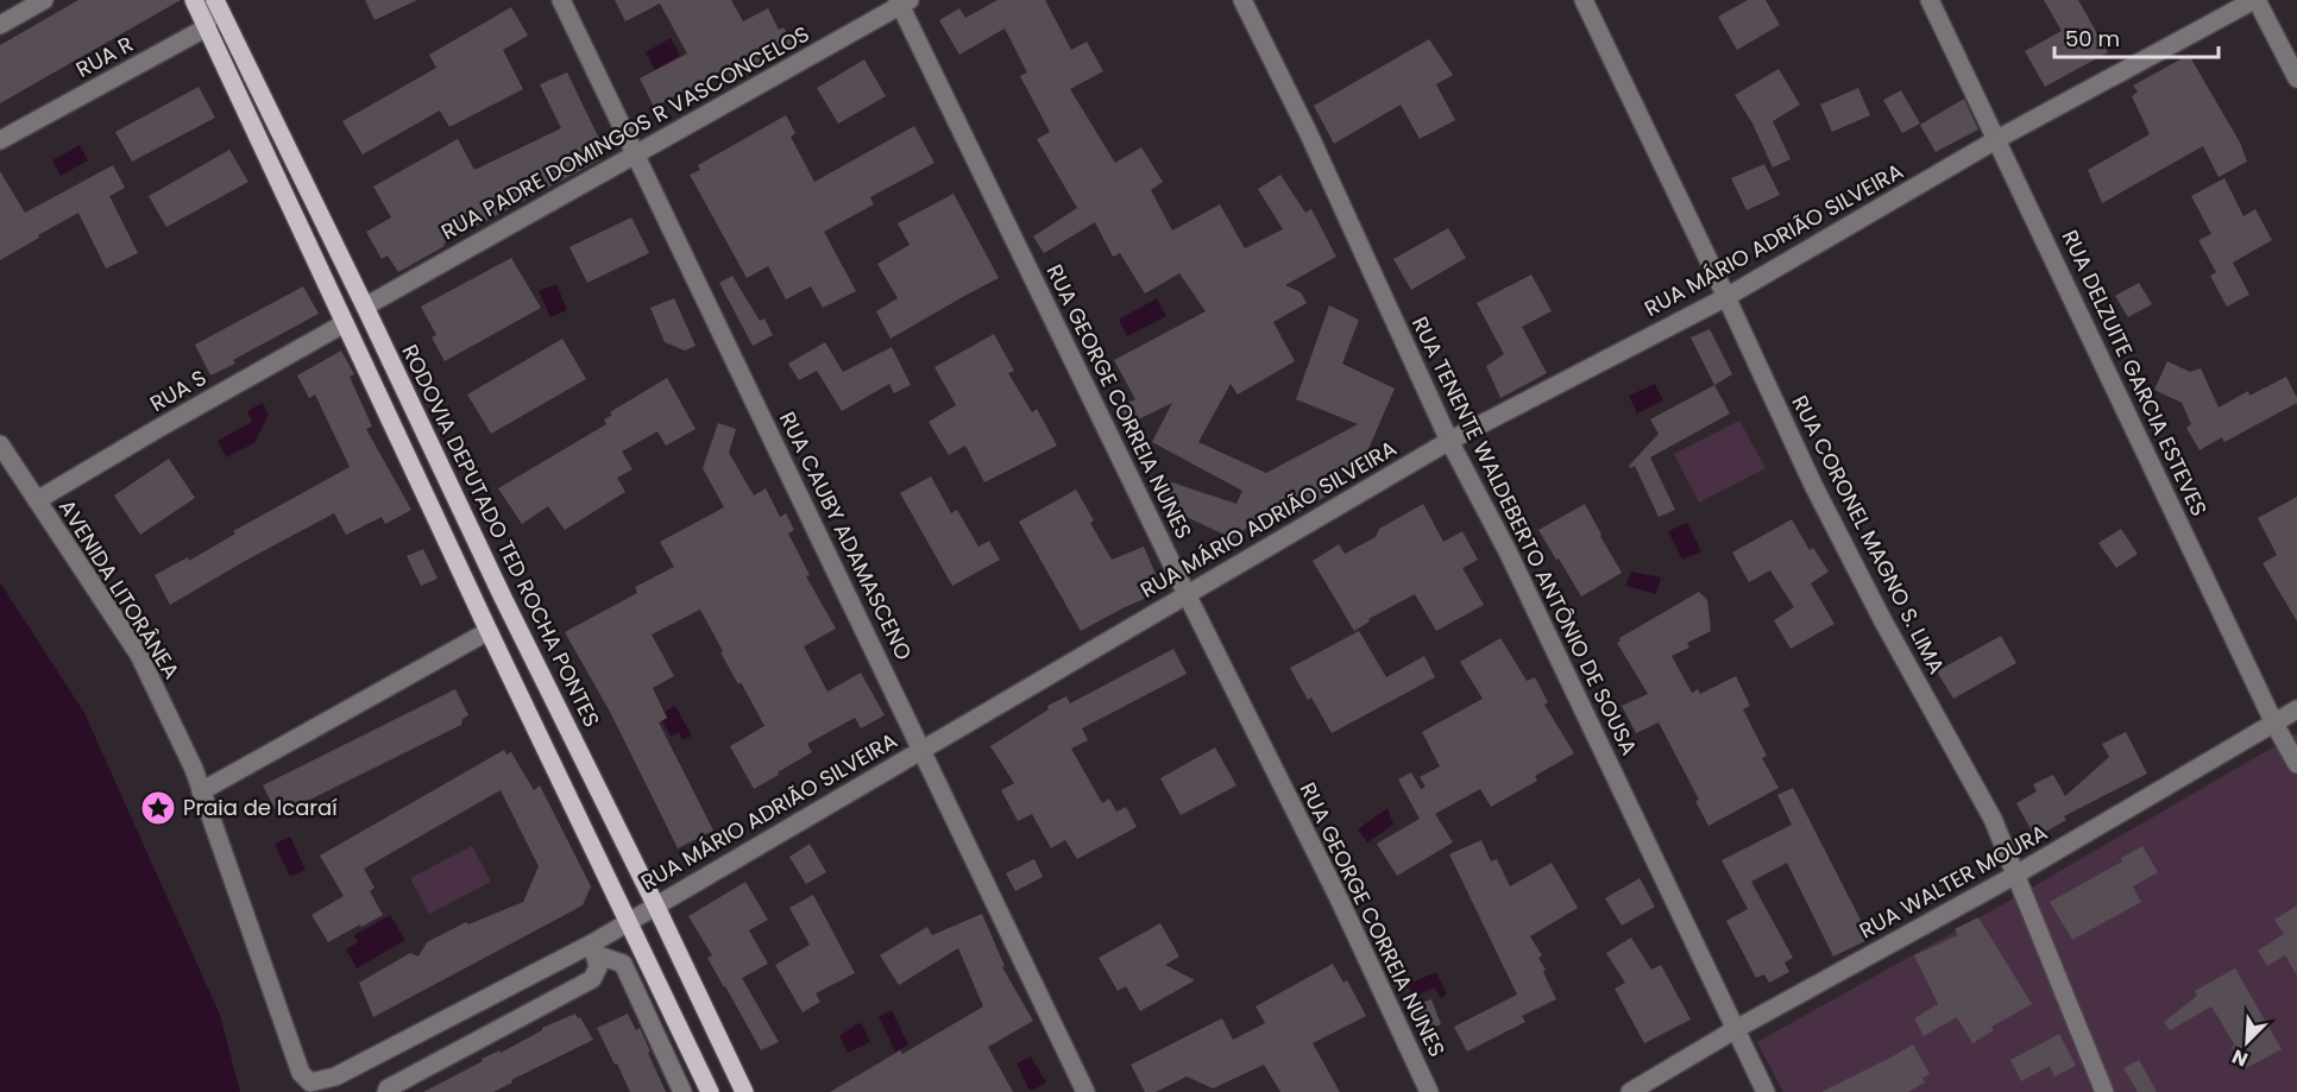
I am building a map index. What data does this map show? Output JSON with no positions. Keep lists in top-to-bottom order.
{
  "streets": {
    "main road": ["RODOVIA DEPUTADO TED ROCHA PONTES"],
    "street": [
      "RUA R",
      "RUA PADRE DOMINGOS R VASCONCELOS",
      "RUA MÁRIO ADRIÃO SILVEIRA",
      "RUA DELZUITE GARCIA ESTEVES",
      "RUA S",
      "RUA GEORGE CORREIA NUNES",
      "RUA CORONEL MAGNO S. LIMA",
      "RUA CAUBY ADAMASCENO",
      "RUA TENENTE WALDEBERTO ANTÔNIO DE SOUSA",
      "AVENIDA LITORÂNEA",
      "RUA WALTER MOURA"
    ]
  },
  "crossings": [
    ["RUA PADRE DOMINGOS R VASCONCELOS", "RUA GEORGE CORREIA NUNES"],
    ["RUA PADRE DOMINGOS R VASCONCELOS", "RODOVIA DEPUTADO TED ROCHA PONTES"],
    ["RUA PADRE DOMINGOS R VASCONCELOS", "RUA CAUBY ADAMASCENO"],
    ["RUA MÁRIO ADRIÃO SILVEIRA", "RUA DELZUITE GARCIA ESTEVES"],
    ["RUA MÁRIO ADRIÃO SILVEIRA", "RUA GEORGE CORREIA NUNES"],
    ["RUA MÁRIO ADRIÃO SILVEIRA", "RUA CORONEL MAGNO S. LIMA"],
    ["RUA MÁRIO ADRIÃO SILVEIRA", "RODOVIA DEPUTADO TED ROCHA PONTES"],
    ["RUA MÁRIO ADRIÃO SILVEIRA", "RUA CAUBY ADAMASCENO"],
    ["RUA MÁRIO ADRIÃO SILVEIRA", "RUA TENENTE WALDEBERTO ANTÔNIO DE SOUSA"],
    ["RUA MÁRIO ADRIÃO SILVEIRA", "AVENIDA LITORÂNEA"],
    ["RUA DELZUITE GARCIA ESTEVES", "RUA WALTER MOURA"],
    ["RUA S", "AVENIDA LITORÂNEA"],
    ["RUA CORONEL MAGNO S. LIMA", "RUA WALTER MOURA"],
    ["RUA TENENTE WALDEBERTO ANTÔNIO DE SOUSA", "RUA WALTER MOURA"]
  ],
  "places": {
    "place": ["Praia de Icaraí"]
  },
  "scale_bar": "50 m",
  "north": "bottom left"
}
